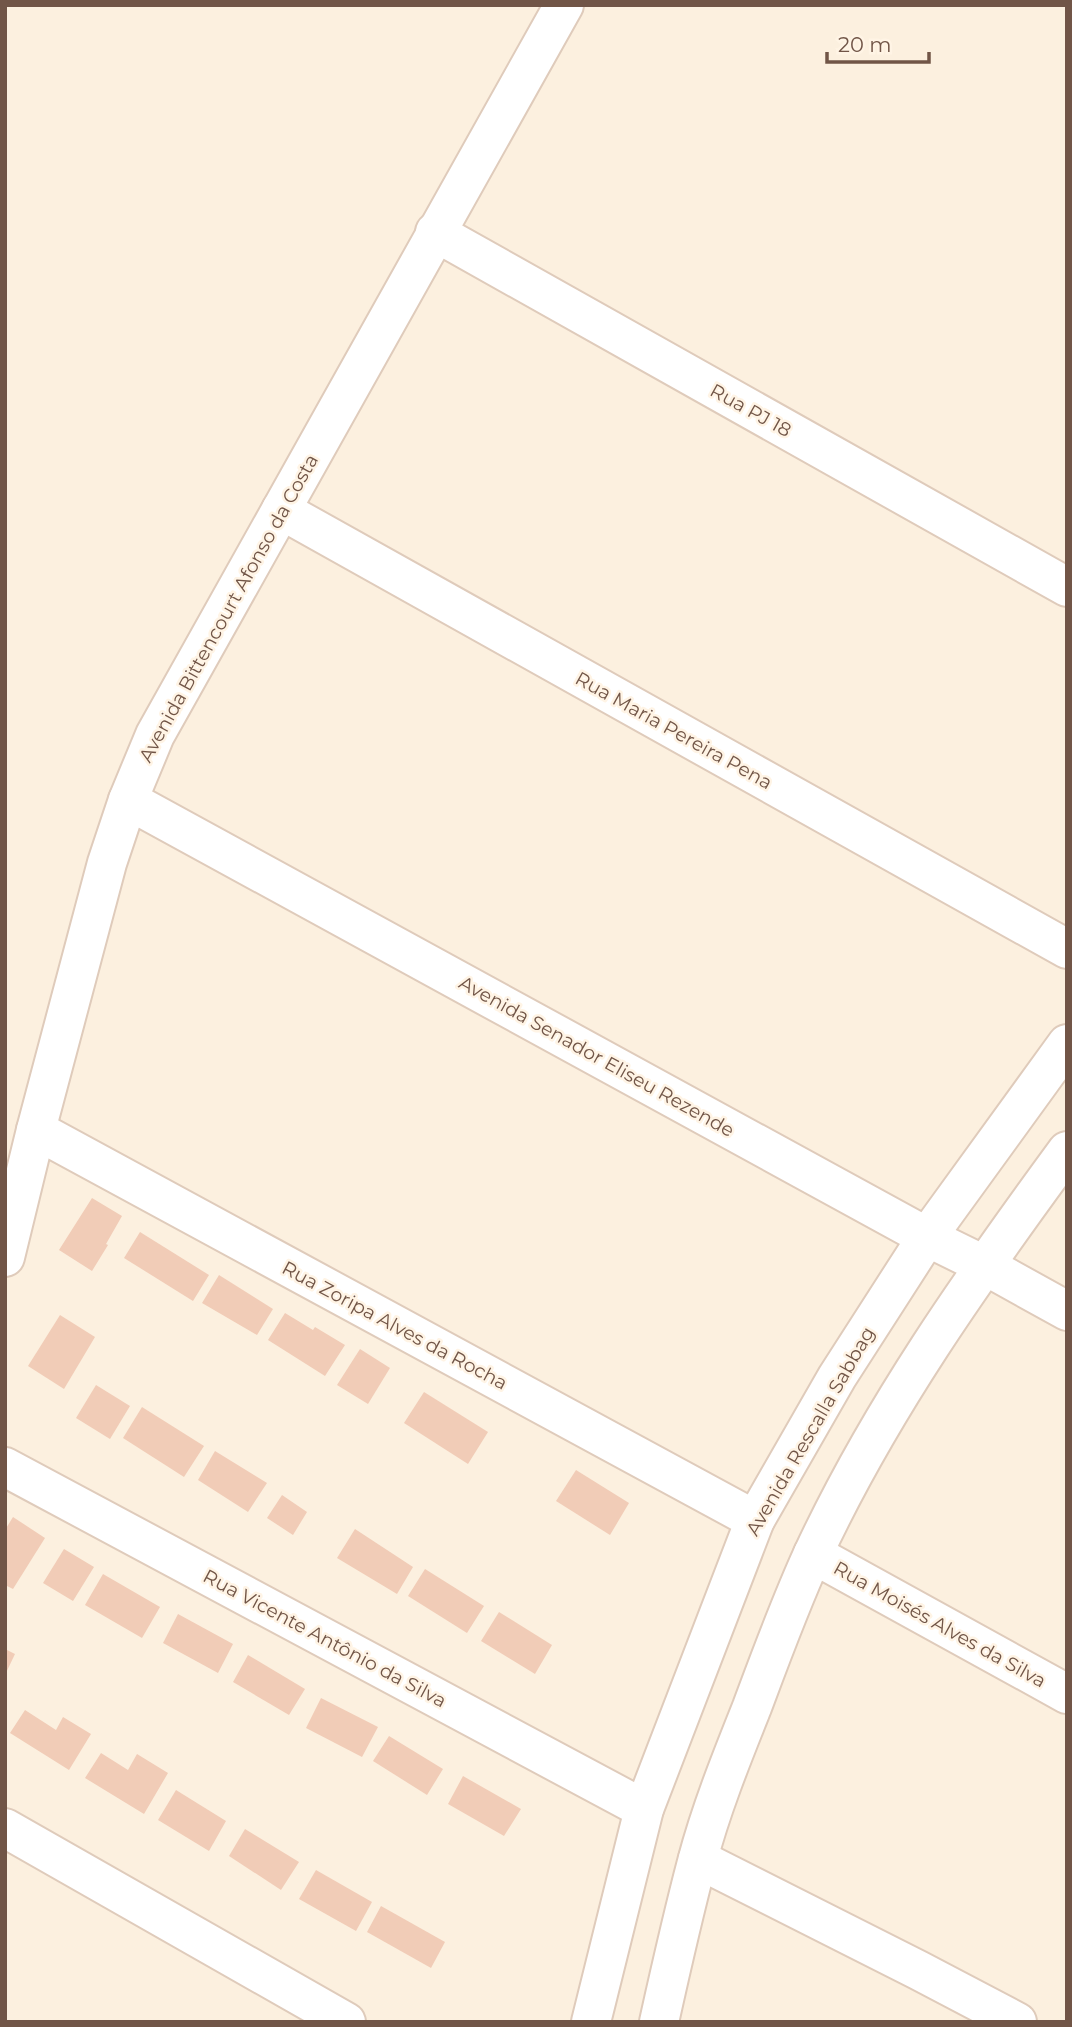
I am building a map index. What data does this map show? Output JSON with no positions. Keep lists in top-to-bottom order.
{
  "streets": {
    "street": [
      "Rua PJ 18",
      "Avenida Bittencourt Afonso da Costa",
      "Rua Maria Pereira Pena",
      "Avenida Senador Eliseu Rezende",
      "Rua Zoripa Alves da Rocha",
      "Avenida Rescalla Sabbag",
      "Rua Moisés Alves da Silva",
      "Rua Vicente Antônio da Silva"
    ]
  },
  "crossings": [
    ["Rua PJ 18", "Avenida Bittencourt Afonso da Costa"],
    ["Avenida Bittencourt Afonso da Costa", "Rua Maria Pereira Pena"],
    ["Avenida Bittencourt Afonso da Costa", "Avenida Senador Eliseu Rezende"],
    ["Avenida Bittencourt Afonso da Costa", "Rua Zoripa Alves da Rocha"],
    ["Avenida Senador Eliseu Rezende", "Avenida Rescalla Sabbag"],
    ["Rua Zoripa Alves da Rocha", "Avenida Rescalla Sabbag"],
    ["Avenida Rescalla Sabbag", "Rua Vicente Antônio da Silva"]
  ],
  "scale_bar": "20 m"
}
